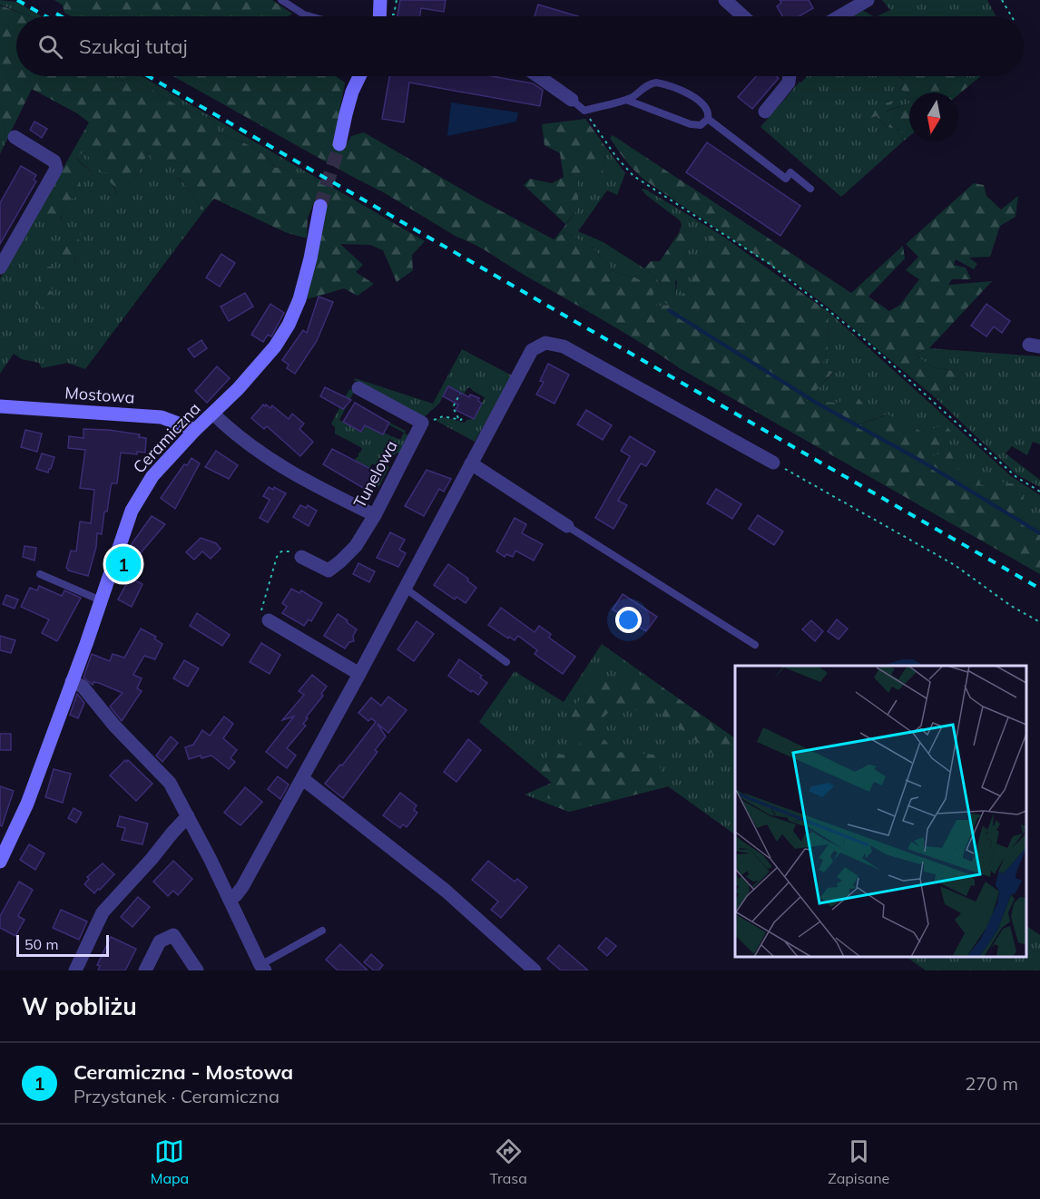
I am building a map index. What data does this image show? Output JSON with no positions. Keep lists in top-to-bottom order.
{
  "streets": {
    "street": ["Mostowa", "Ceramiczna", "Tunelowa"]
  },
  "crossings": [
    ["Mostowa", "Ceramiczna"]
  ],
  "scale_bar": "50 m",
  "north": "bottom",
  "page": {
    "search": "Szukaj tutaj",
    "pins": "1",
    "scale": "50 m",
    "heading": "W pobliżu",
    "list": [
      {
        "mark": "1",
        "name": "Ceramiczna - Mostowa",
        "note": "Przystanek · Ceramiczna",
        "value": "270 m"
      }
    ],
    "nav": ["Mapa", "Trasa", "Zapisane"]
  }
}
